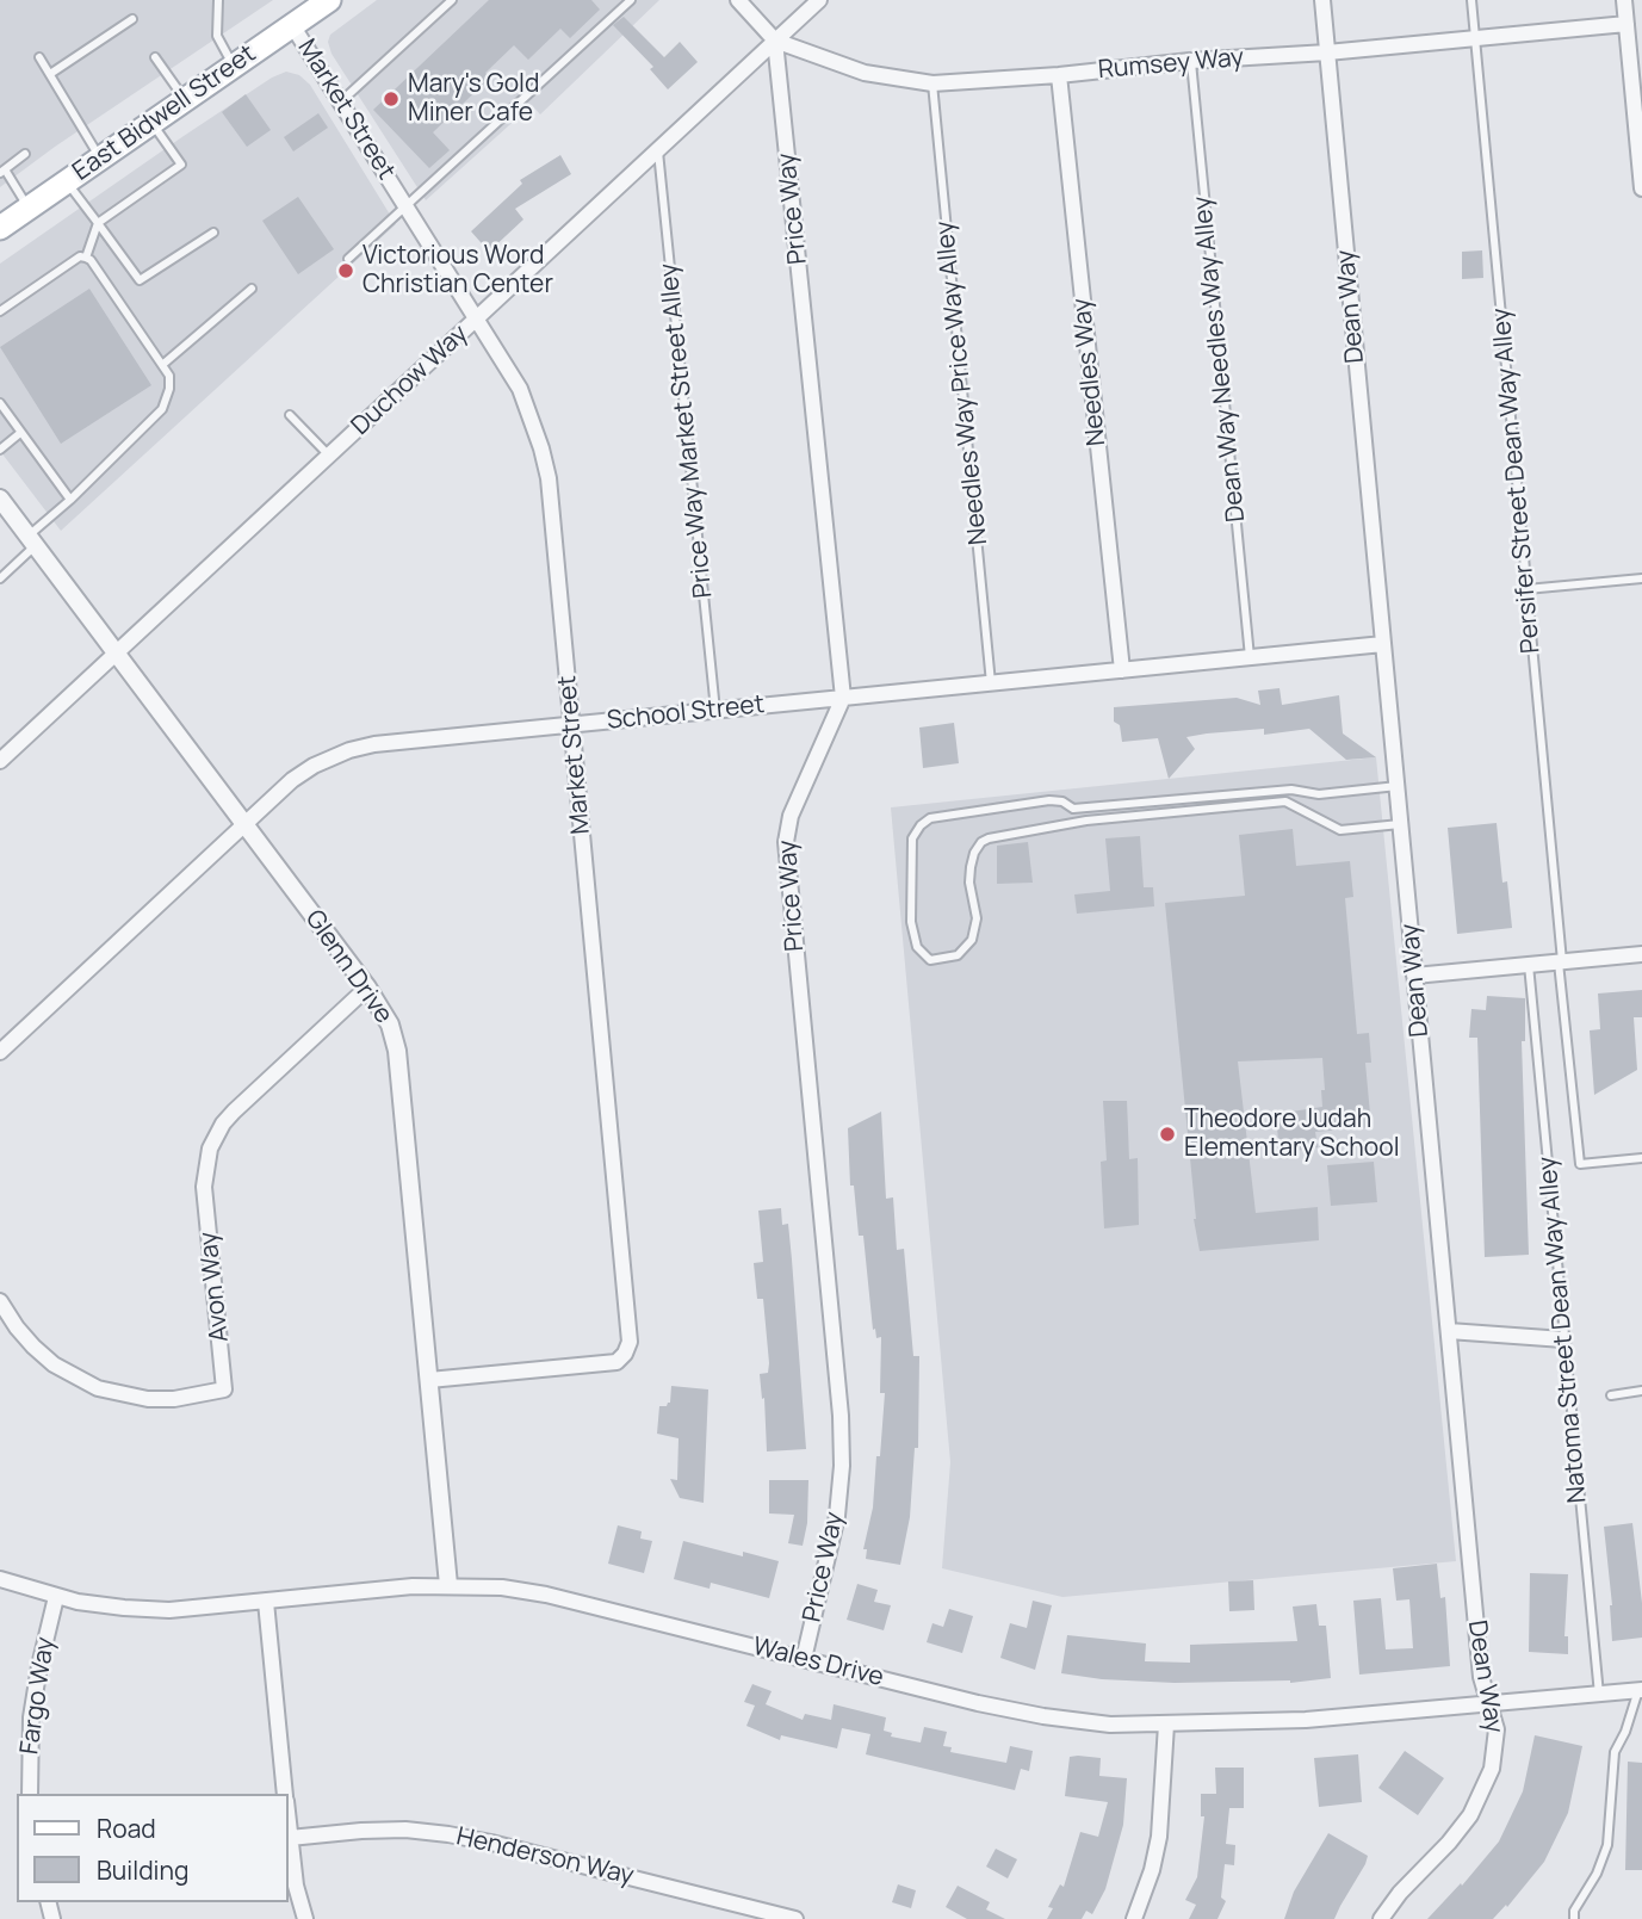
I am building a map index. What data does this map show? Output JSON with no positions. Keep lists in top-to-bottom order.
{
  "streets": {
    "main road": ["East Bidwell Street"],
    "street": [
      "Rumsey Way",
      "Market Street",
      "Price Way",
      "Dean Way",
      "Needles Way",
      "Duchow Way",
      "School Street",
      "Glenn Drive",
      "Avon Way",
      "Wales Drive",
      "Fargo Way",
      "Henderson Way"
    ],
    "lane": [
      "Dean Way Needles Way Alley",
      "Needles Way Price Way Alley",
      "Price Way Market Street Alley",
      "Persifer Street Dean Way Alley",
      "Natoma Street Dean Way Alley"
    ]
  },
  "crossings": [
    ["Rumsey Way", "Price Way"],
    ["Rumsey Way", "Dean Way"],
    ["Rumsey Way", "Dean Way Needles Way Alley"],
    ["Rumsey Way", "Needles Way"],
    ["Rumsey Way", "Duchow Way"],
    ["Rumsey Way", "Needles Way Price Way Alley"],
    ["Rumsey Way", "Persifer Street Dean Way Alley"],
    ["Market Street", "East Bidwell Street"],
    ["Market Street", "Duchow Way"],
    ["Market Street", "School Street"],
    ["Market Street", "Glenn Drive"],
    ["Price Way", "Duchow Way"],
    ["Price Way", "School Street"],
    ["Price Way", "Wales Drive"],
    ["Dean Way", "School Street"],
    ["Dean Way", "Wales Drive"],
    ["Dean Way Needles Way Alley", "School Street"],
    ["Needles Way", "School Street"],
    ["Duchow Way", "Price Way Market Street Alley"],
    ["Duchow Way", "Glenn Drive"],
    ["Needles Way Price Way Alley", "School Street"],
    ["Price Way Market Street Alley", "School Street"],
    ["School Street", "Glenn Drive"],
    ["Glenn Drive", "Avon Way"],
    ["Glenn Drive", "Wales Drive"],
    ["Natoma Street Dean Way Alley", "Wales Drive"],
    ["Wales Drive", "Fargo Way"]
  ],
  "places": ["Mary's Gold Miner Cafe", "Victorious Word Christian Center", "Theodore Judah Elementary School"],
  "legend": ["Road", "Building"]
}
